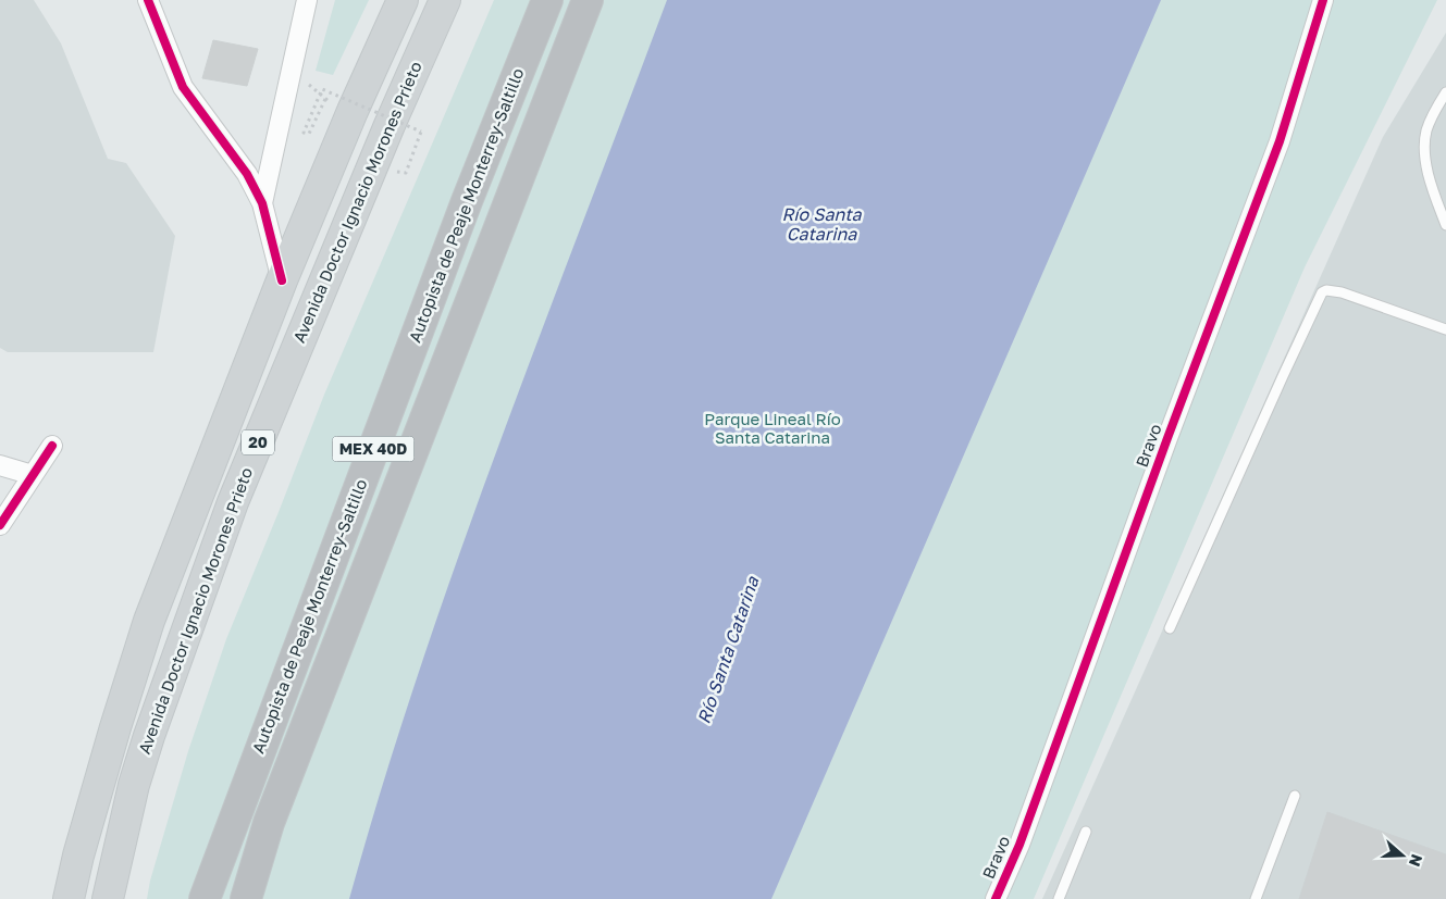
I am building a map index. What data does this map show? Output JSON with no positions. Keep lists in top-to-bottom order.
{
  "streets": {
    "highway": ["Autopista de Peaje Monterrey-Saltillo", "MEX 40D"],
    "main road": ["Avenida Doctor Ignacio Morones Prieto", "20"],
    "street": ["Bravo"]
  },
  "water": ["Río Santa Catarina"],
  "parks": ["Parque Lineal Río Santa Catarina"],
  "north": "right"
}
